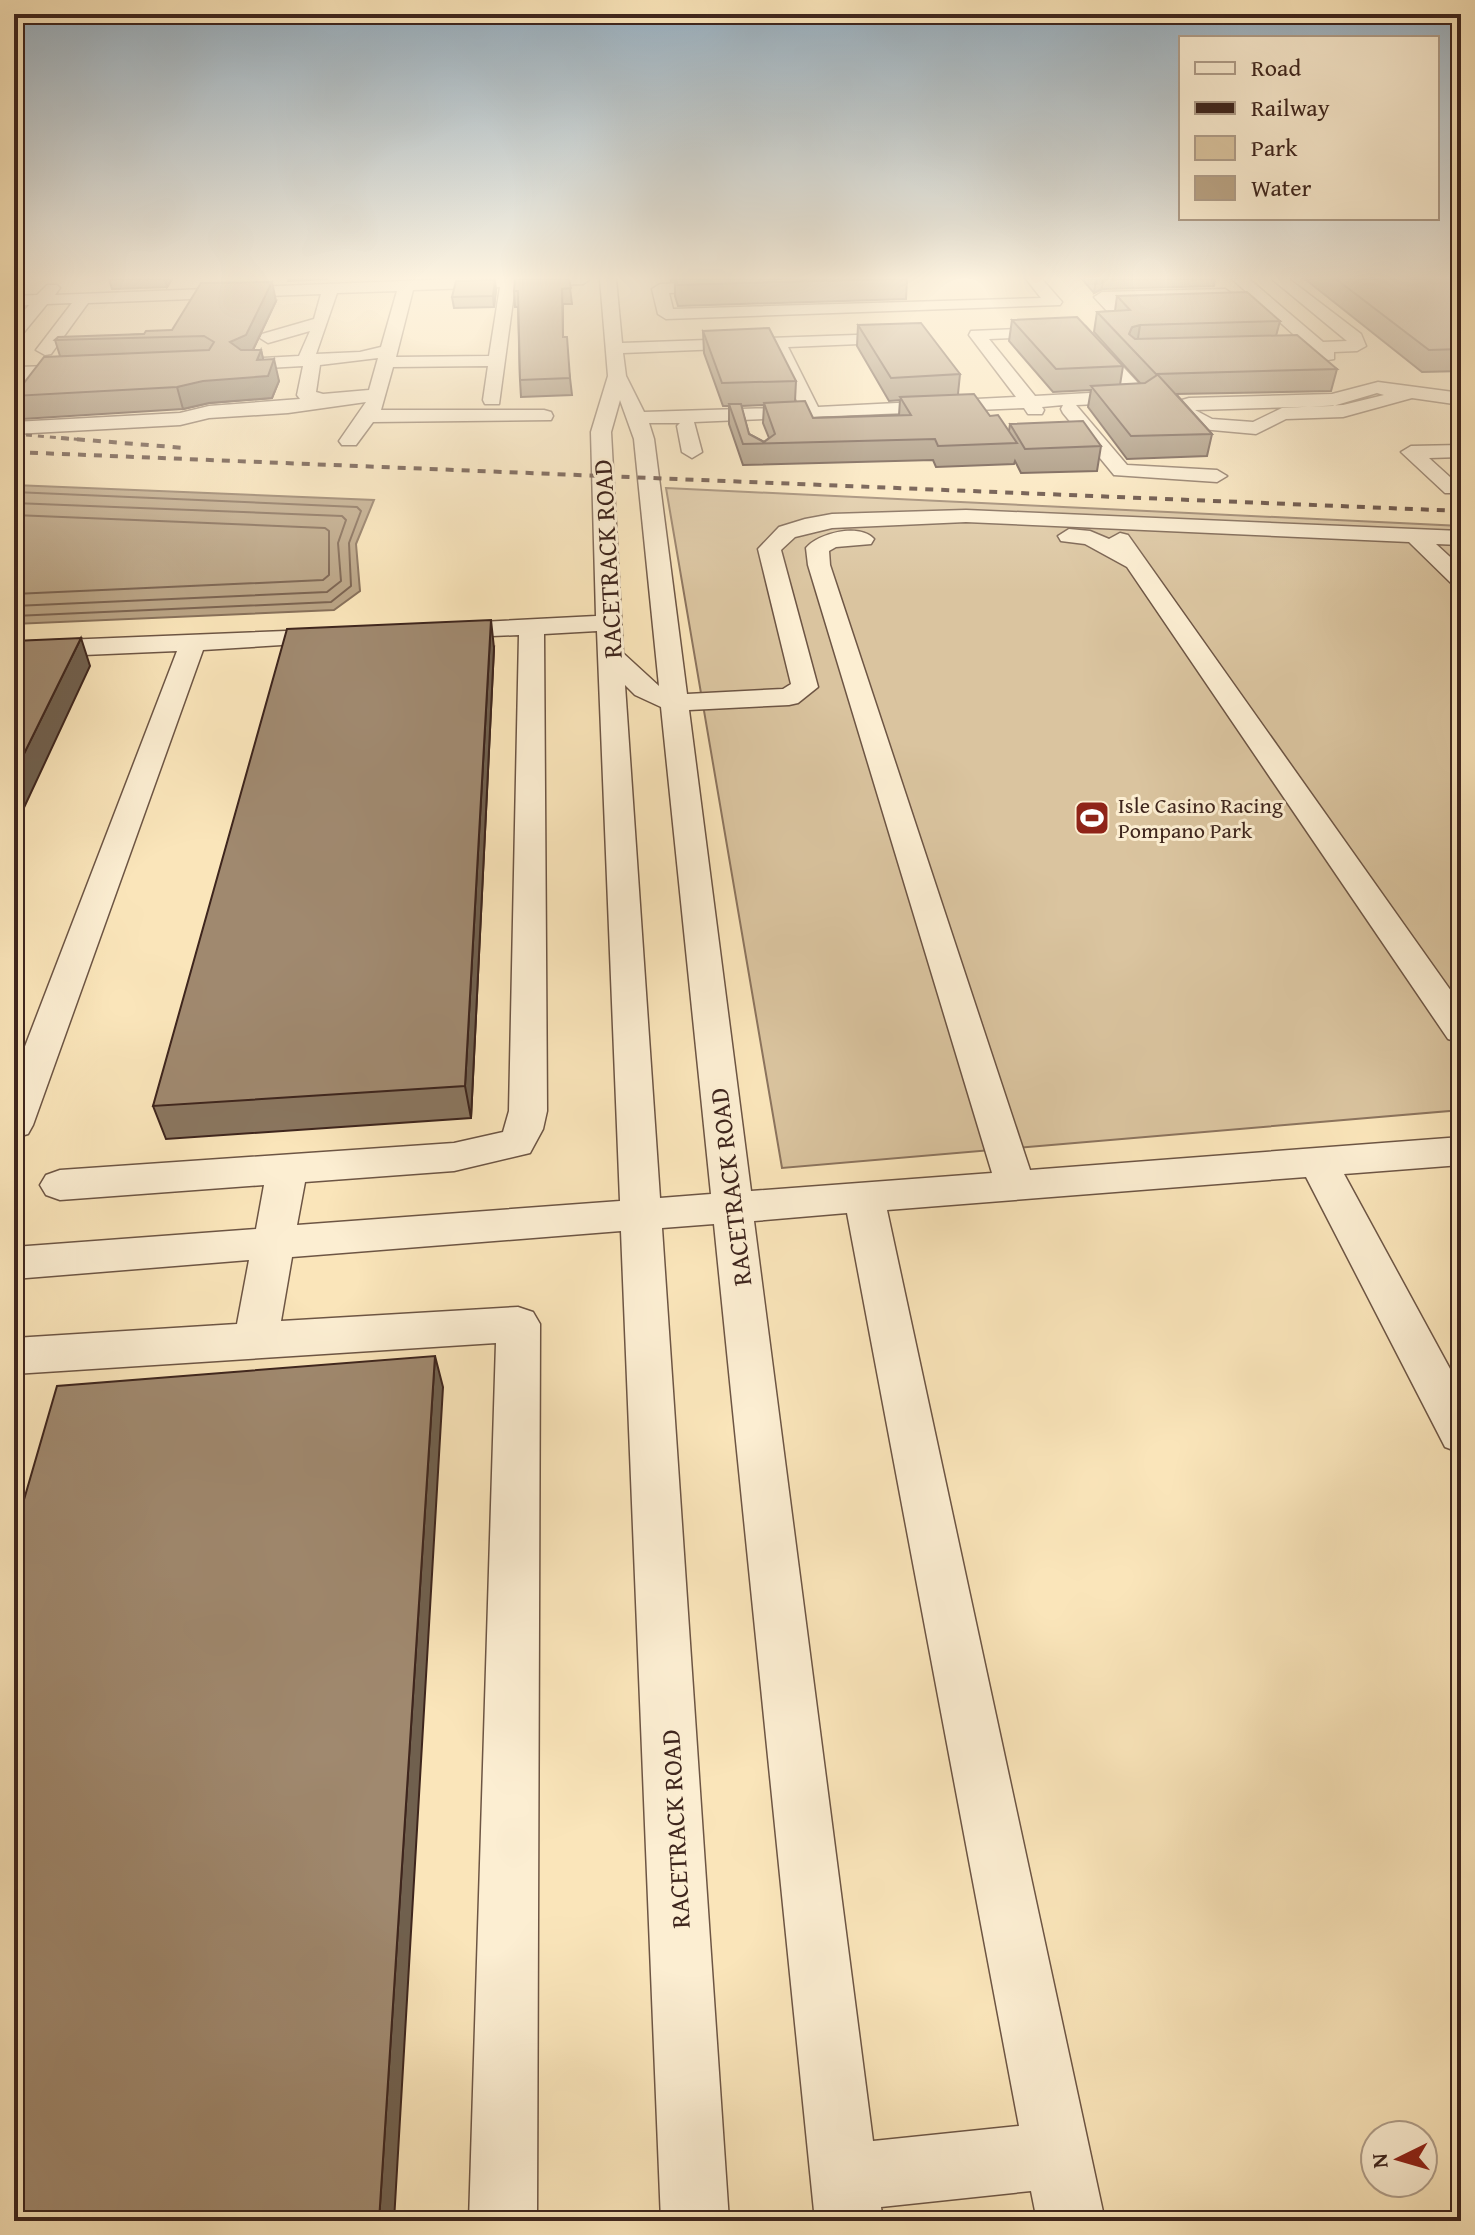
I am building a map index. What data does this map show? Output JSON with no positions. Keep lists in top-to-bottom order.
{
  "streets": {
    "street": ["RACETRACK ROAD"]
  },
  "places": {
    "sports": ["Isle Casino Racing Pompano Park"]
  },
  "legend": [
    "Road",
    "Railway",
    "Park",
    "Water"
  ],
  "north": "left"
}
